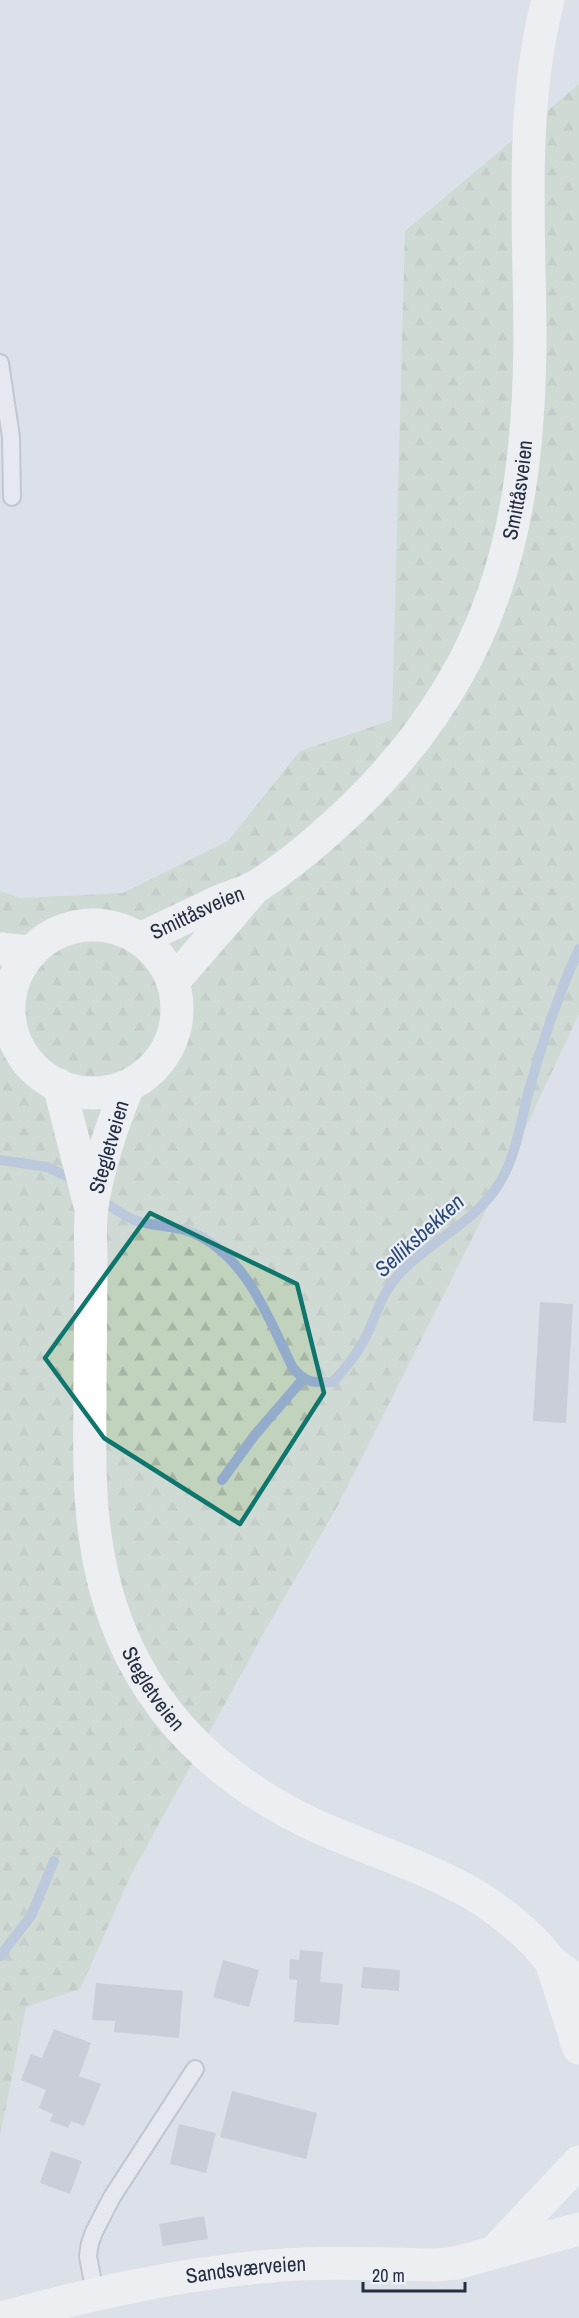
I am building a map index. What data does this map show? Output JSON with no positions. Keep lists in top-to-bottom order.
{
  "streets": {
    "main road": ["Smittåsveien", "Stegletveien", "Sandsværveien"]
  },
  "crossings": [
    ["Smittåsveien", "Stegletveien"]
  ],
  "water": ["Selliksbekken"],
  "scale_bar": "20 m"
}
